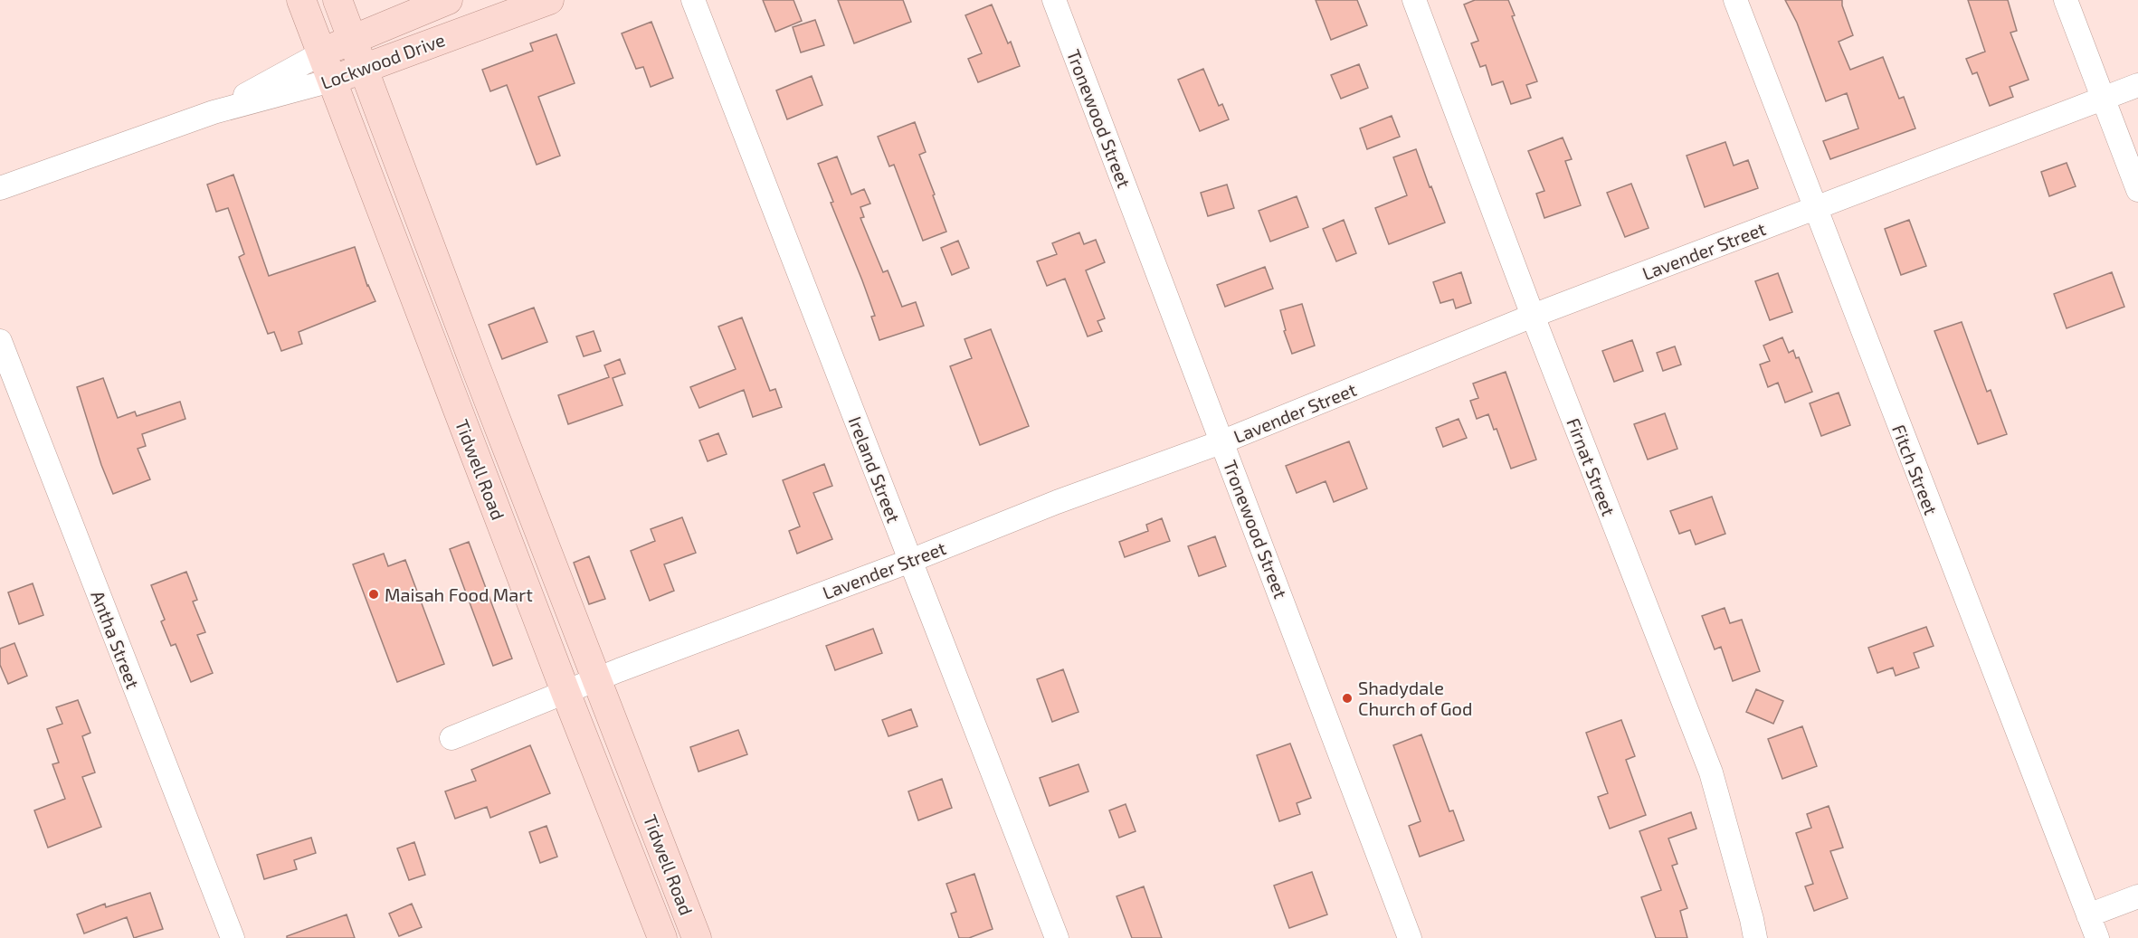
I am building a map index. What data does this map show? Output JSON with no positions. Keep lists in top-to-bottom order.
{
  "streets": {
    "main road": ["Lockwood Drive", "Tidwell Road"],
    "street": [
      "Tronewood Street",
      "Lavender Street",
      "Firnat Street",
      "Ireland Street",
      "Fitch Street",
      "Antha Street"
    ]
  },
  "crossings": [
    ["Lockwood Drive", "Tidwell Road"],
    ["Tronewood Street", "Lavender Street"],
    ["Lavender Street", "Firnat Street"],
    ["Lavender Street", "Tidwell Road"],
    ["Lavender Street", "Ireland Street"],
    ["Lavender Street", "Fitch Street"]
  ],
  "places": ["Maisah Food Mart", "Shadydale Church of God"]
}
